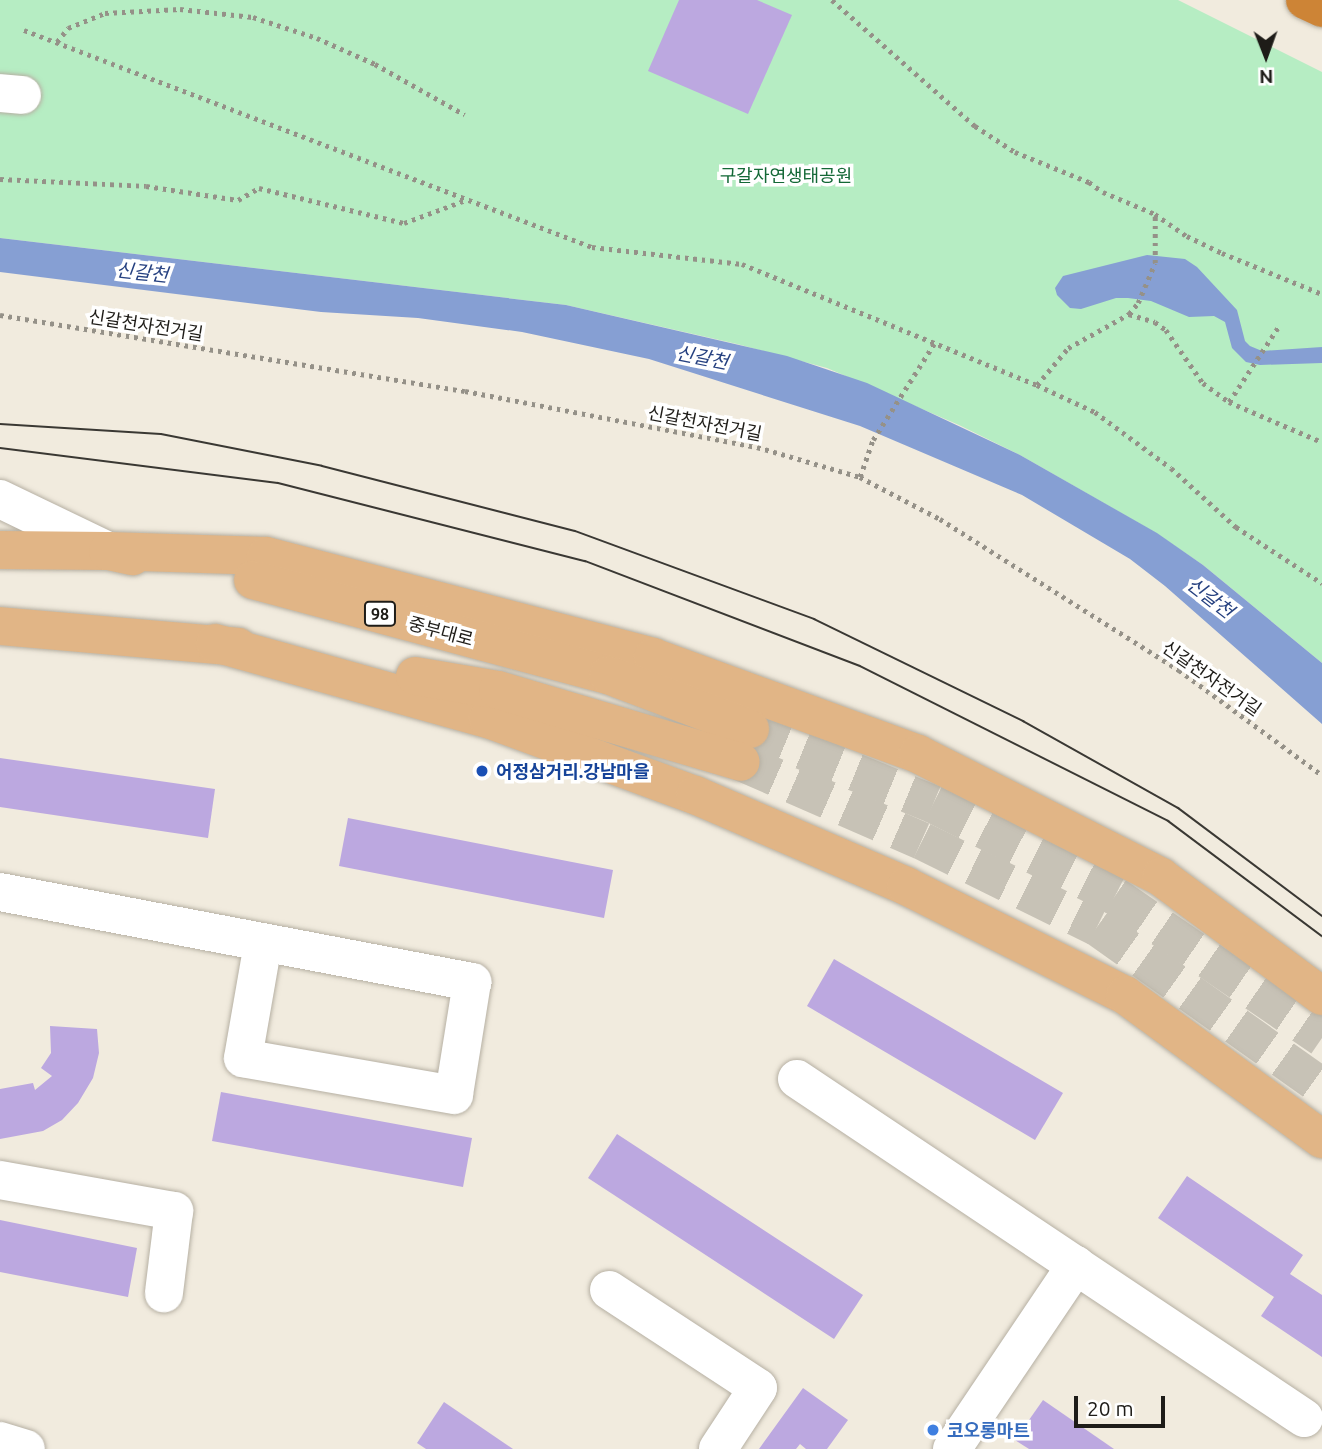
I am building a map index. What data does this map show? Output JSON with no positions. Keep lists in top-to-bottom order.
{
  "streets": {
    "main road": ["98", "중부대로"],
    "path": ["신갈천자전거길"]
  },
  "water": ["신갈천"],
  "parks": ["구갈자연생태공원"],
  "places": ["어정삼거리.강남마을", "코오롱마트"],
  "scale_bar": "20 m",
  "north": "bottom"
}
